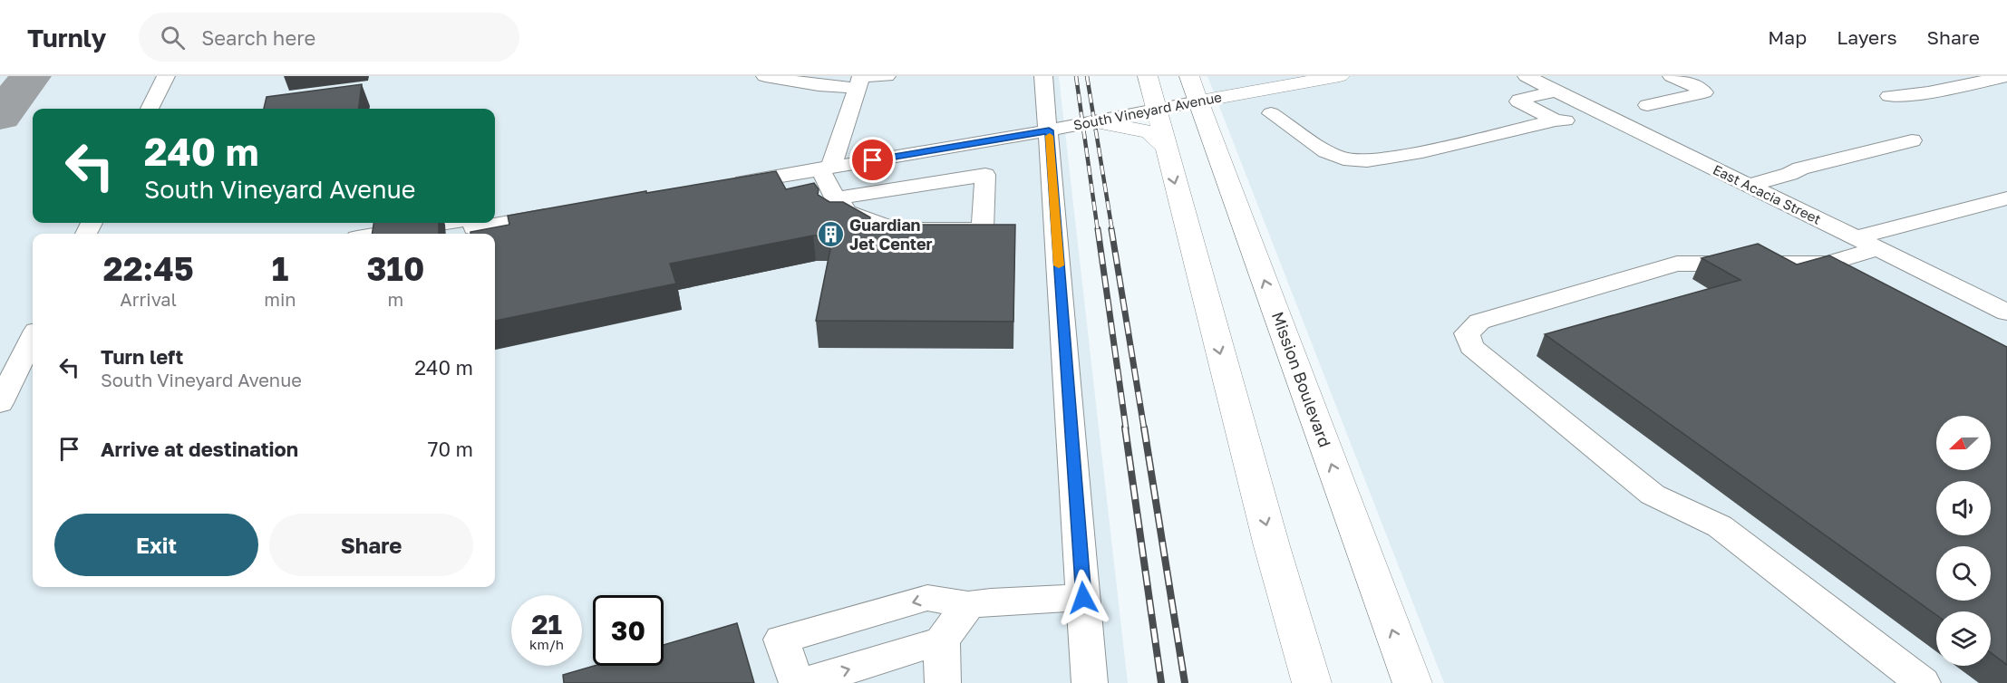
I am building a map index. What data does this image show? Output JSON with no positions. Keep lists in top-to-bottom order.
{
  "streets": {
    "main road": ["South Vineyard Avenue", "Mission Boulevard"],
    "street": ["East Acacia Street"]
  },
  "crossings": [
    ["South Vineyard Avenue", "Mission Boulevard"]
  ],
  "places": {
    "building": ["Guardian Jet Center"]
  },
  "north": "left",
  "page": {
    "header": "Turnly",
    "search": "Search here",
    "nav": ["Map", "Layers", "Share"],
    "turn": ["240 m", "South Vineyard Avenue"],
    "eta": [
      "22:45",
      "Arrival",
      "1",
      "min",
      "310",
      "m"
    ],
    "list": [
      {
        "name": "Turn left",
        "note": "South Vineyard Avenue",
        "value": "240 m"
      },
      {
        "name": "Arrive at destination",
        "value": "70 m"
      }
    ],
    "buttons": ["Exit", "Share"],
    "speed": "21 km/h",
    "limit": "30"
  }
}
